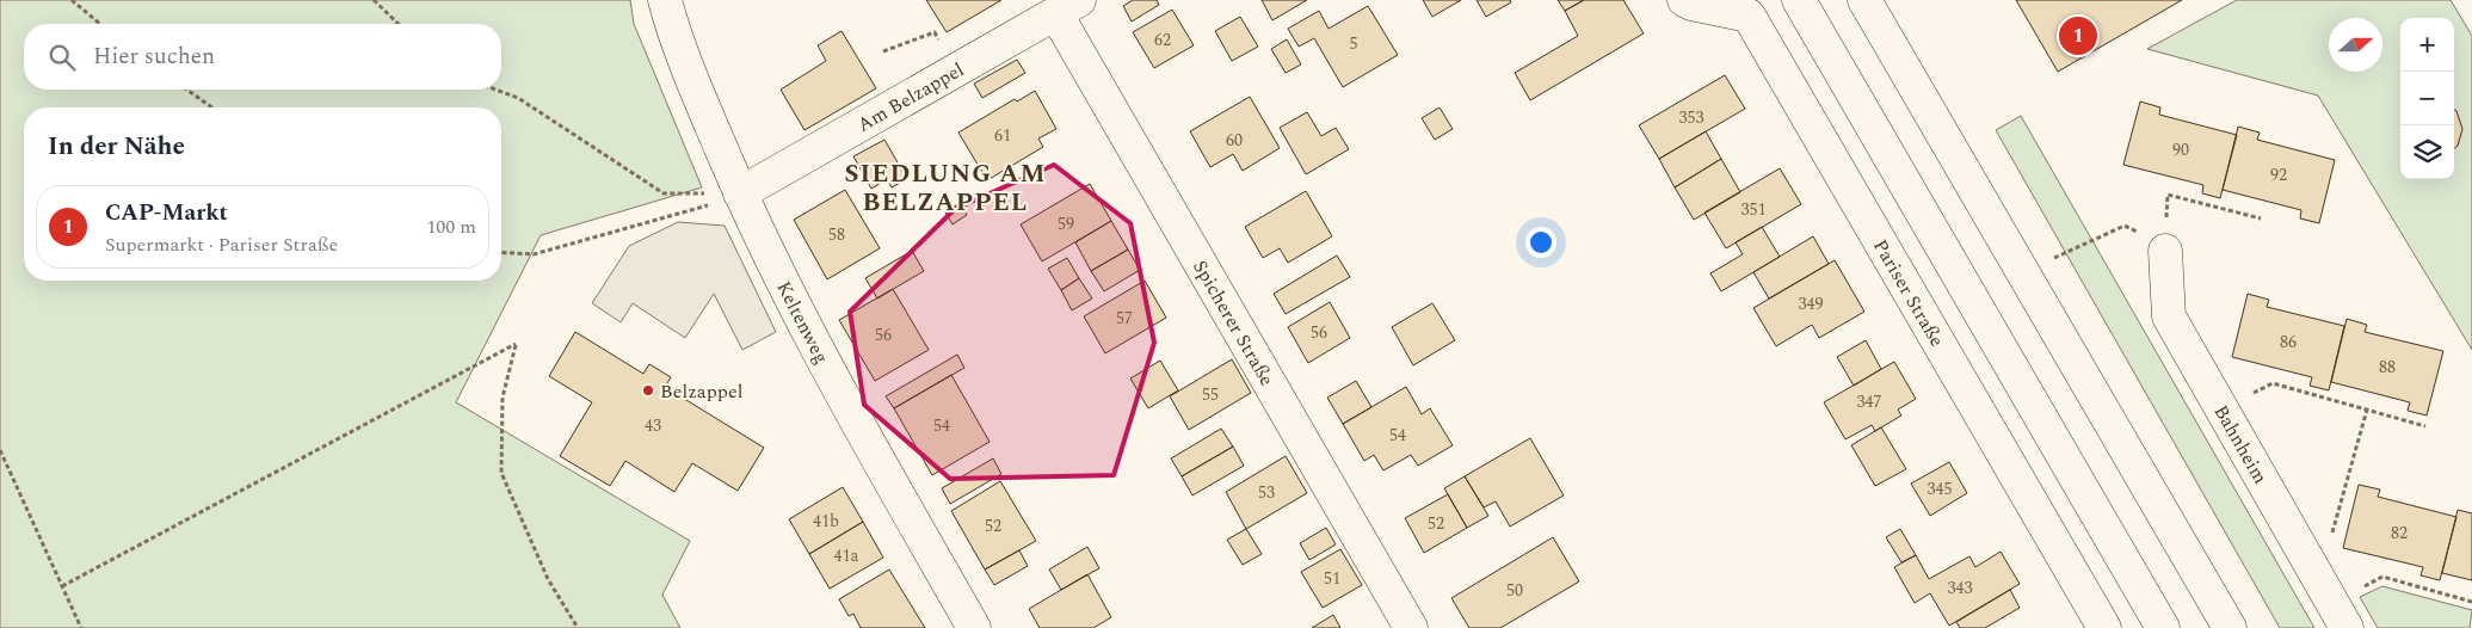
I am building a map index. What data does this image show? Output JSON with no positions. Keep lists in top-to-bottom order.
{
  "streets": {
    "street": [
      "Am Belzappel",
      "Pariser Straße",
      "Spicherer Straße",
      "Keltenweg",
      "Bahnheim"
    ]
  },
  "crossings": [
    ["Am Belzappel", "Spicherer Straße"],
    ["Am Belzappel", "Keltenweg"]
  ],
  "districts": ["SIEDLUNG AM BELZAPPEL"],
  "places": ["Belzappel"],
  "house_numbers": [
    "62",
    "5",
    "353",
    "61",
    "60",
    "90",
    "92",
    "351",
    "59",
    "58",
    "349",
    "57",
    "56",
    "56",
    "86",
    "88",
    "55",
    "347",
    "43",
    "54",
    "54",
    "345",
    "53",
    "41b",
    "52",
    "52",
    "82",
    "41a",
    "51",
    "343",
    "50"
  ],
  "north": "right",
  "page": {
    "pins": "1",
    "map_buttons": ["+", "−"],
    "search": "Hier suchen",
    "heading": "In der Nähe",
    "list": [
      {
        "mark": "1",
        "name": "CAP-Markt",
        "note": "Supermarkt · Pariser Straße",
        "value": "100 m"
      }
    ]
  }
}
